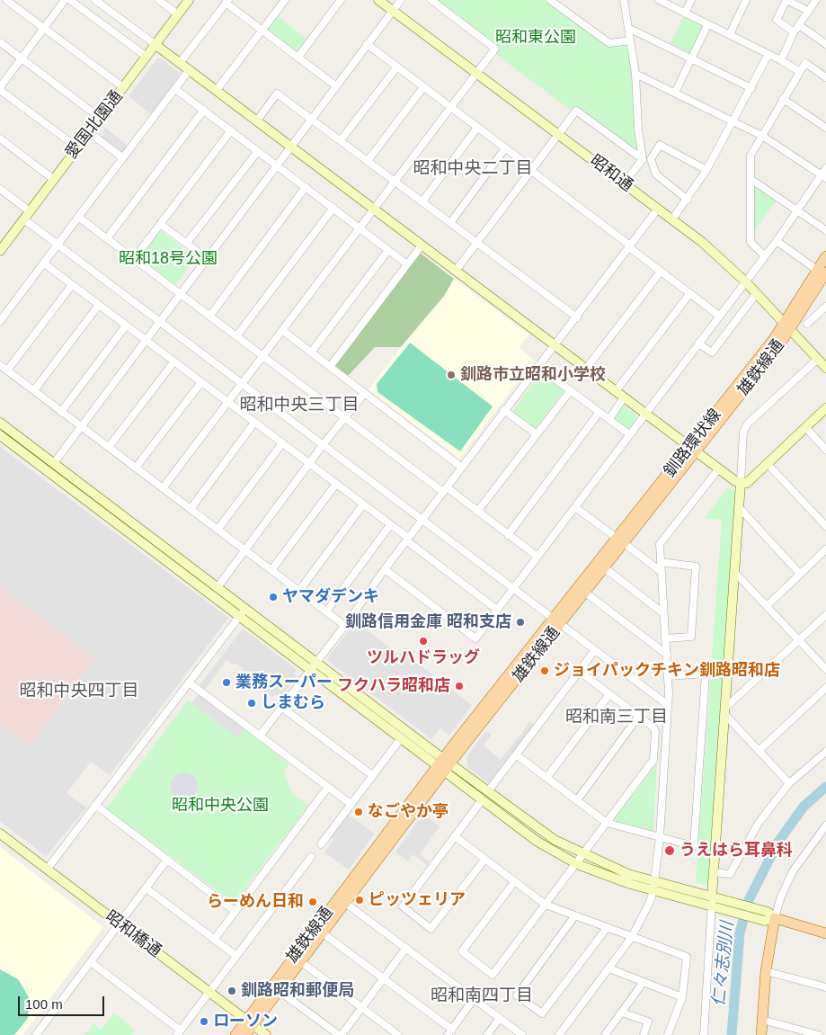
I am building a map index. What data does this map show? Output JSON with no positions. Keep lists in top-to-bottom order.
{
  "streets": {
    "main road": ["雄鉄線通"],
    "street": ["愛国北園通", "昭和通", "昭和橋通"]
  },
  "crossings": [
    ["昭和通", "雄鉄線通"],
    ["雄鉄線通", "昭和橋通"]
  ],
  "districts": [
    "昭和中央二丁目",
    "昭和中央三丁目",
    "昭和中央四丁目",
    "昭和南三丁目",
    "昭和南四丁目"
  ],
  "water": ["仁々志別川"],
  "parks": ["昭和東公園", "昭和18号公園", "昭和中央公園"],
  "places": [
    "釧路市立昭和小学校",
    "ヤマダデンキ",
    "釧路信用金庫 昭和支店",
    "ツルハドラッグ",
    "ジョイパックチキン釧路昭和店",
    "業務スーパー",
    "フクハラ昭和店",
    "しまむら",
    "なごやか亭",
    "うえはら耳鼻科",
    "ピッツェリア",
    "らーめん日和",
    "釧路昭和郵便局",
    "ローソン"
  ],
  "scale_bar": "100 m"
}
